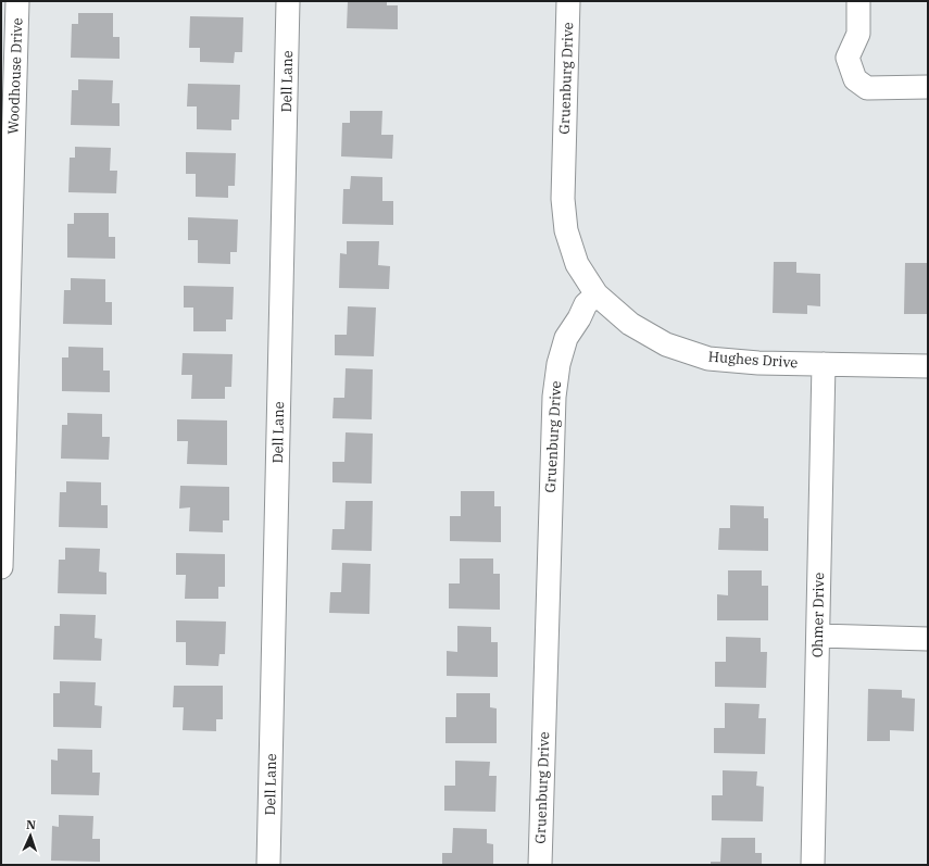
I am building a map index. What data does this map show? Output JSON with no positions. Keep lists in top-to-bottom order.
{
  "streets": {
    "street": [
      "Woodhouse Drive",
      "Gruenburg Drive",
      "Dell Lane",
      "Hughes Drive",
      "Ohmer Drive"
    ]
  },
  "crossings": [
    ["Gruenburg Drive", "Hughes Drive"],
    ["Hughes Drive", "Ohmer Drive"]
  ],
  "north": "top"
}
